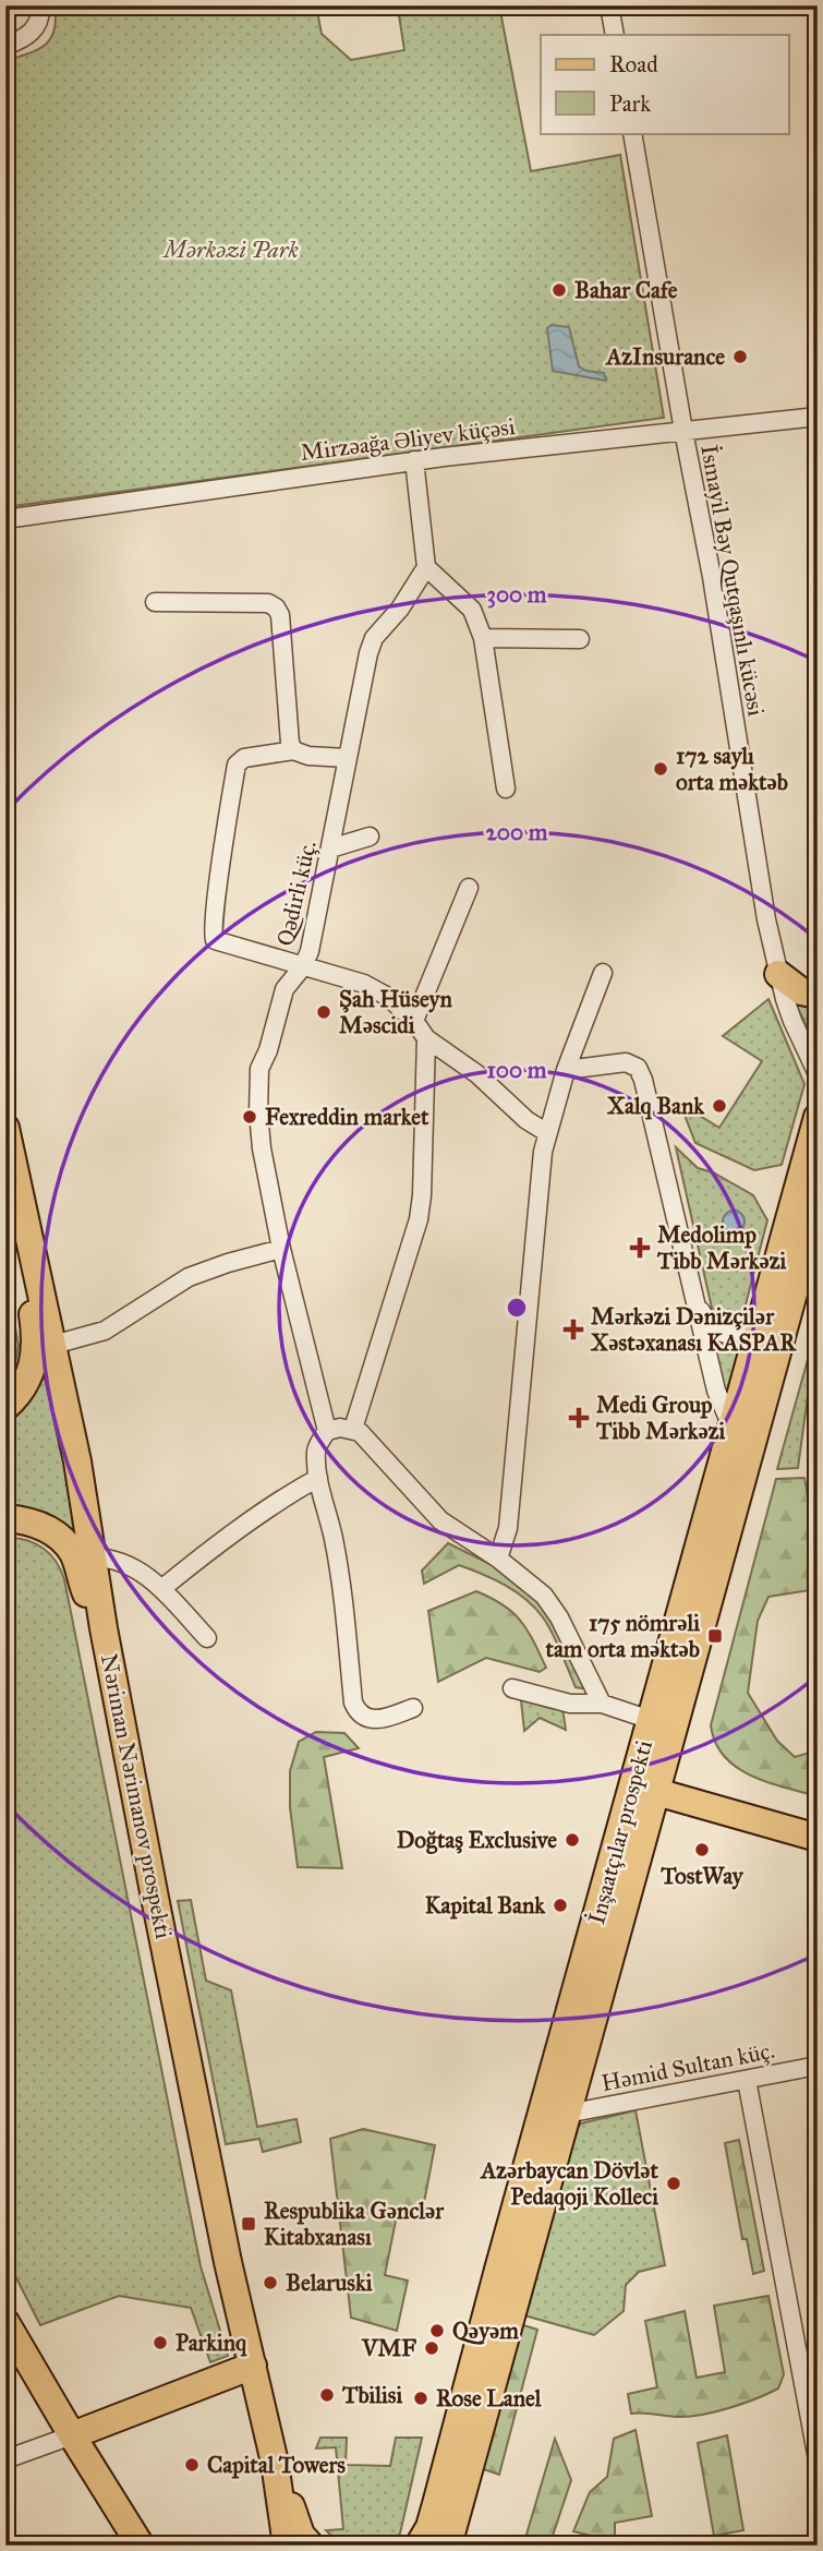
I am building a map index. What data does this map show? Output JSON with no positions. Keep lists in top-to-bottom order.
{
  "streets": {
    "main road": ["Nəriman Nərimanov prospekti", "İnşaatçılar prospekti"],
    "street": [
      "Mirzəağa Əliyev küçəsi",
      "İsmayil Bəy Qutqaşınlı kücəsi",
      "Qədirli küç.",
      "Həmid Sultan küç."
    ]
  },
  "crossings": [
    ["Mirzəağa Əliyev küçəsi", "İsmayil Bəy Qutqaşınlı kücəsi"],
    ["İnşaatçılar prospekti", "Həmid Sultan küç."]
  ],
  "parks": ["Mərkəzi Park"],
  "places": {
    "other": [
      "Bahar Cafe",
      "AzInsurance",
      "172 saylı orta məktəb",
      "Şah Hüseyn Məscidi",
      "Xalq Bank",
      "Fexreddin market",
      "Doğtaş Exclusive",
      "TostWay",
      "Kapital Bank",
      "Azərbaycan Dövlət Pedaqoji Kolleci",
      "Belaruski",
      "Qəyəm",
      "Parkinq",
      "VMF",
      "Tbilisi",
      "Rose Lanel",
      "Capital Towers"
    ],
    "health": ["Medolimp Tibb Mərkəzi", "Mərkəzi Dənizçilər Xəstəxanası KASPAR", "Medi Group Tibb Mərkəzi"],
    "transit": ["175 nömrəli tam orta məktəb", "Respublika Gənclər Kitabxanası"]
  },
  "legend": ["Road", "Park"],
  "rings": ["300 m", "200 m", "100 m"]
}
